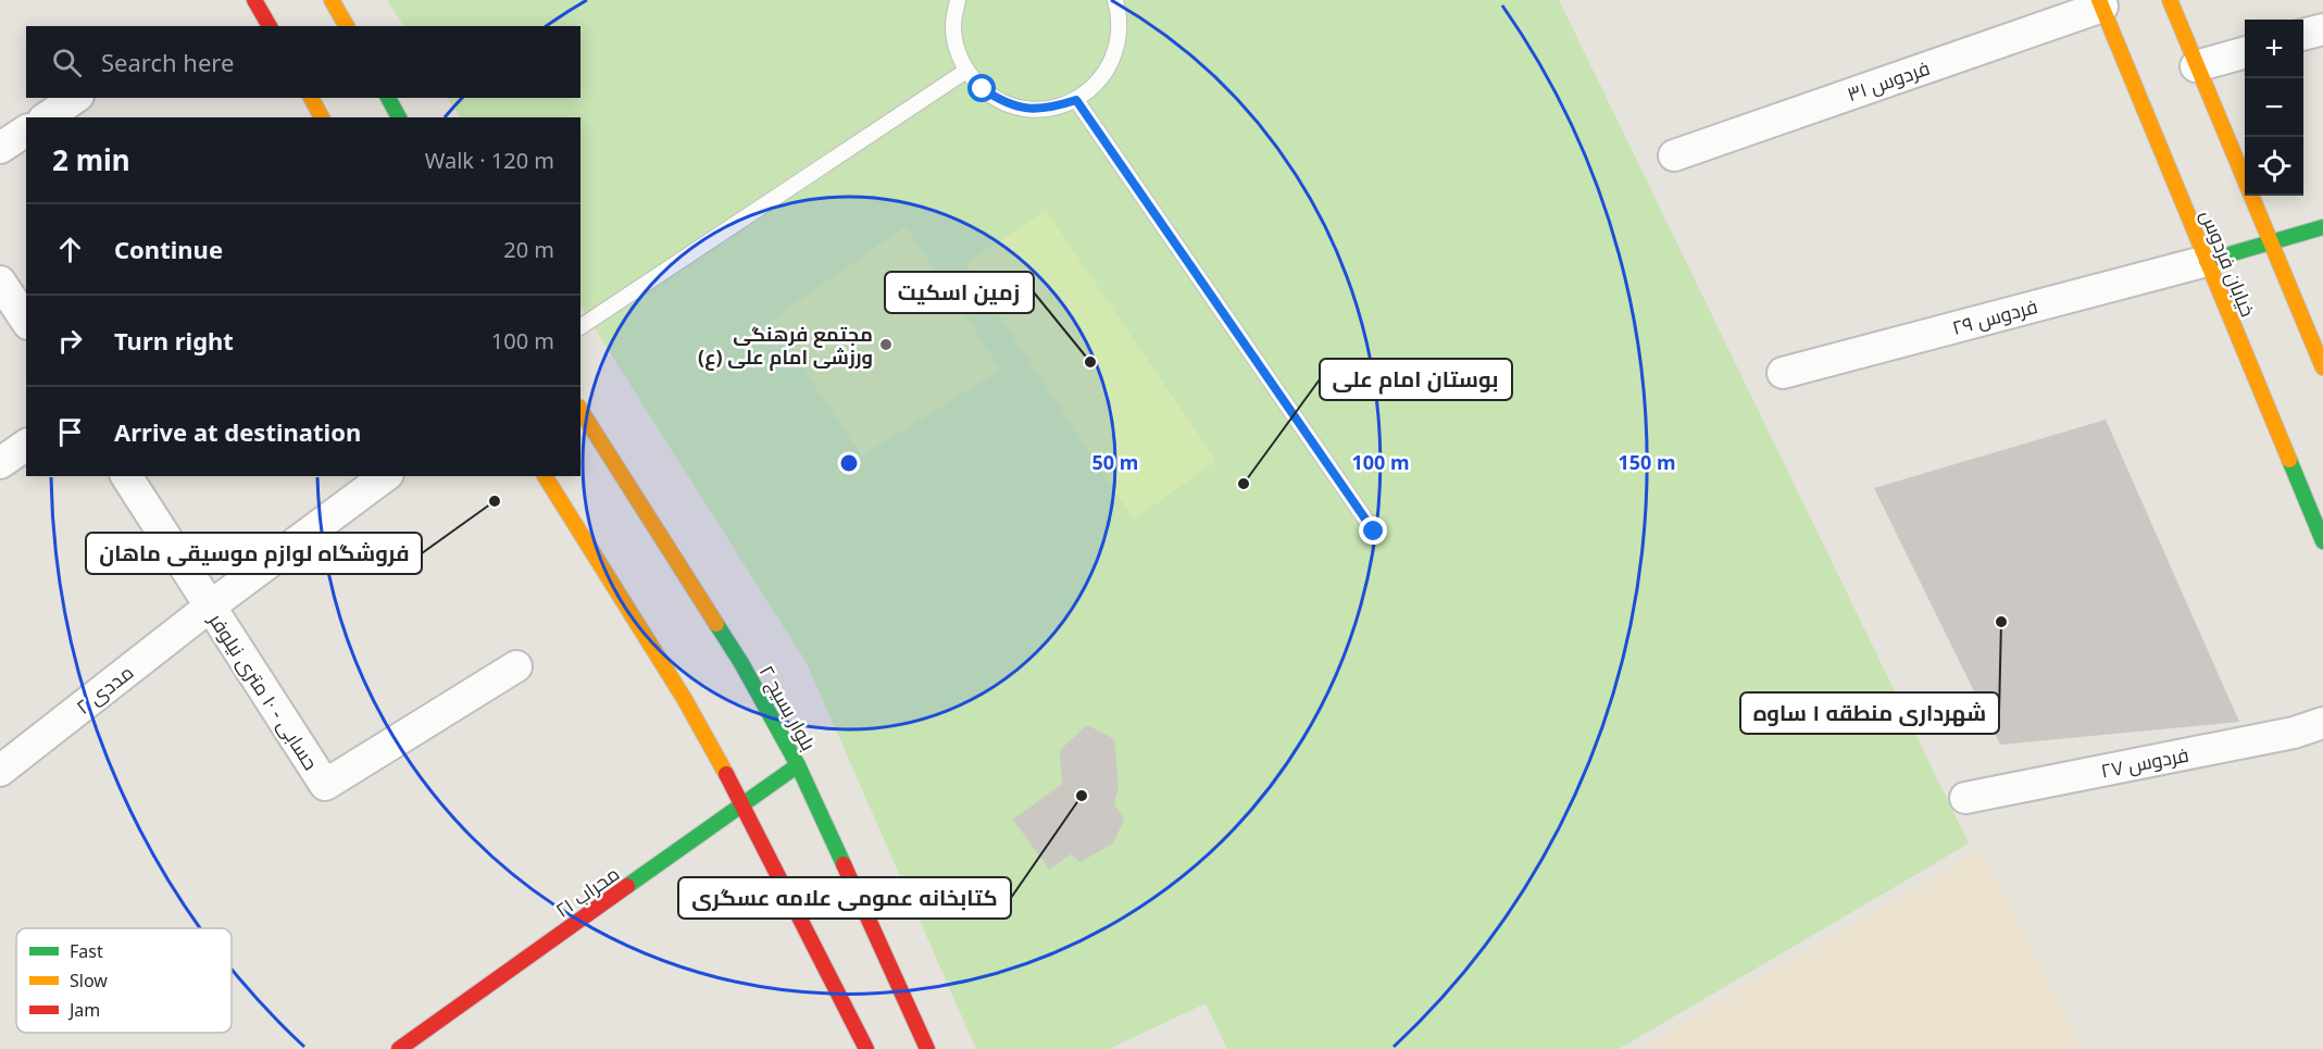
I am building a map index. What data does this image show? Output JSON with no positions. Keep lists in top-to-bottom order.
{
  "streets": {
    "street": [
      "فردوس ۳۱",
      "خیابان فردوس",
      "فردوس ۲۹",
      "مددی ۲",
      "حسابی - ۱۰ متری نیلوفر",
      "بلوار بسیج ۲",
      "فردوس ۲۷",
      "محراب ۲۱"
    ]
  },
  "crossings": [
    ["فردوس ۳۱", "خیابان فردوس"],
    ["خیابان فردوس", "فردوس ۲۹"],
    ["مددی ۲", "حسابی - ۱۰ متری نیلوفر"],
    ["بلوار بسیج ۲", "محراب ۲۱"]
  ],
  "places": [
    "مجتمع فرهنگی ورزشی امام علی (ع)",
    "زمین اسکیت",
    "بوستان امام علی",
    "فروشگاه لوازم موسیقی ماهان",
    "شهرداری منطقه ۱ ساوه",
    "کتابخانه عمومی علامه عسگری"
  ],
  "legend": ["Fast", "Slow", "Jam"],
  "page": {
    "map_buttons": ["+", "−"],
    "search": "Search here",
    "heading": ["2 min", "Walk · 120 m"],
    "list": [
      ["Continue", "20 m"],
      ["Turn right", "100 m"],
      "Arrive at destination"
    ]
  },
  "rings": ["50 m", "100 m", "150 m"]
}
